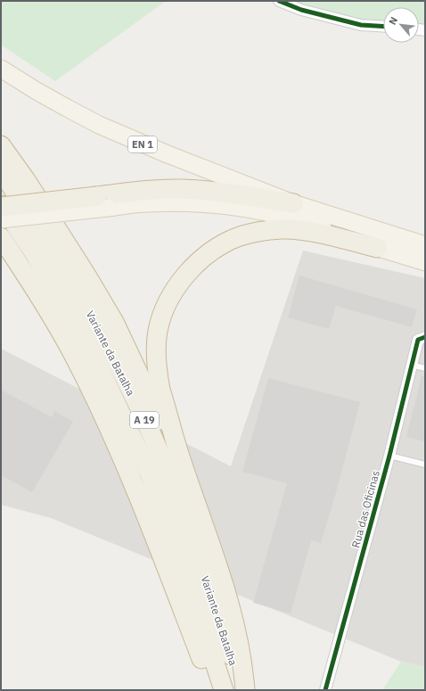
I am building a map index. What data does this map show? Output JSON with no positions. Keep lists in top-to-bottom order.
{
  "streets": {
    "highway": ["Variante da Batalha", "A 19"],
    "main road": ["EN 1"],
    "street": ["Rua das Oficinas"]
  },
  "north": "top left"
}
